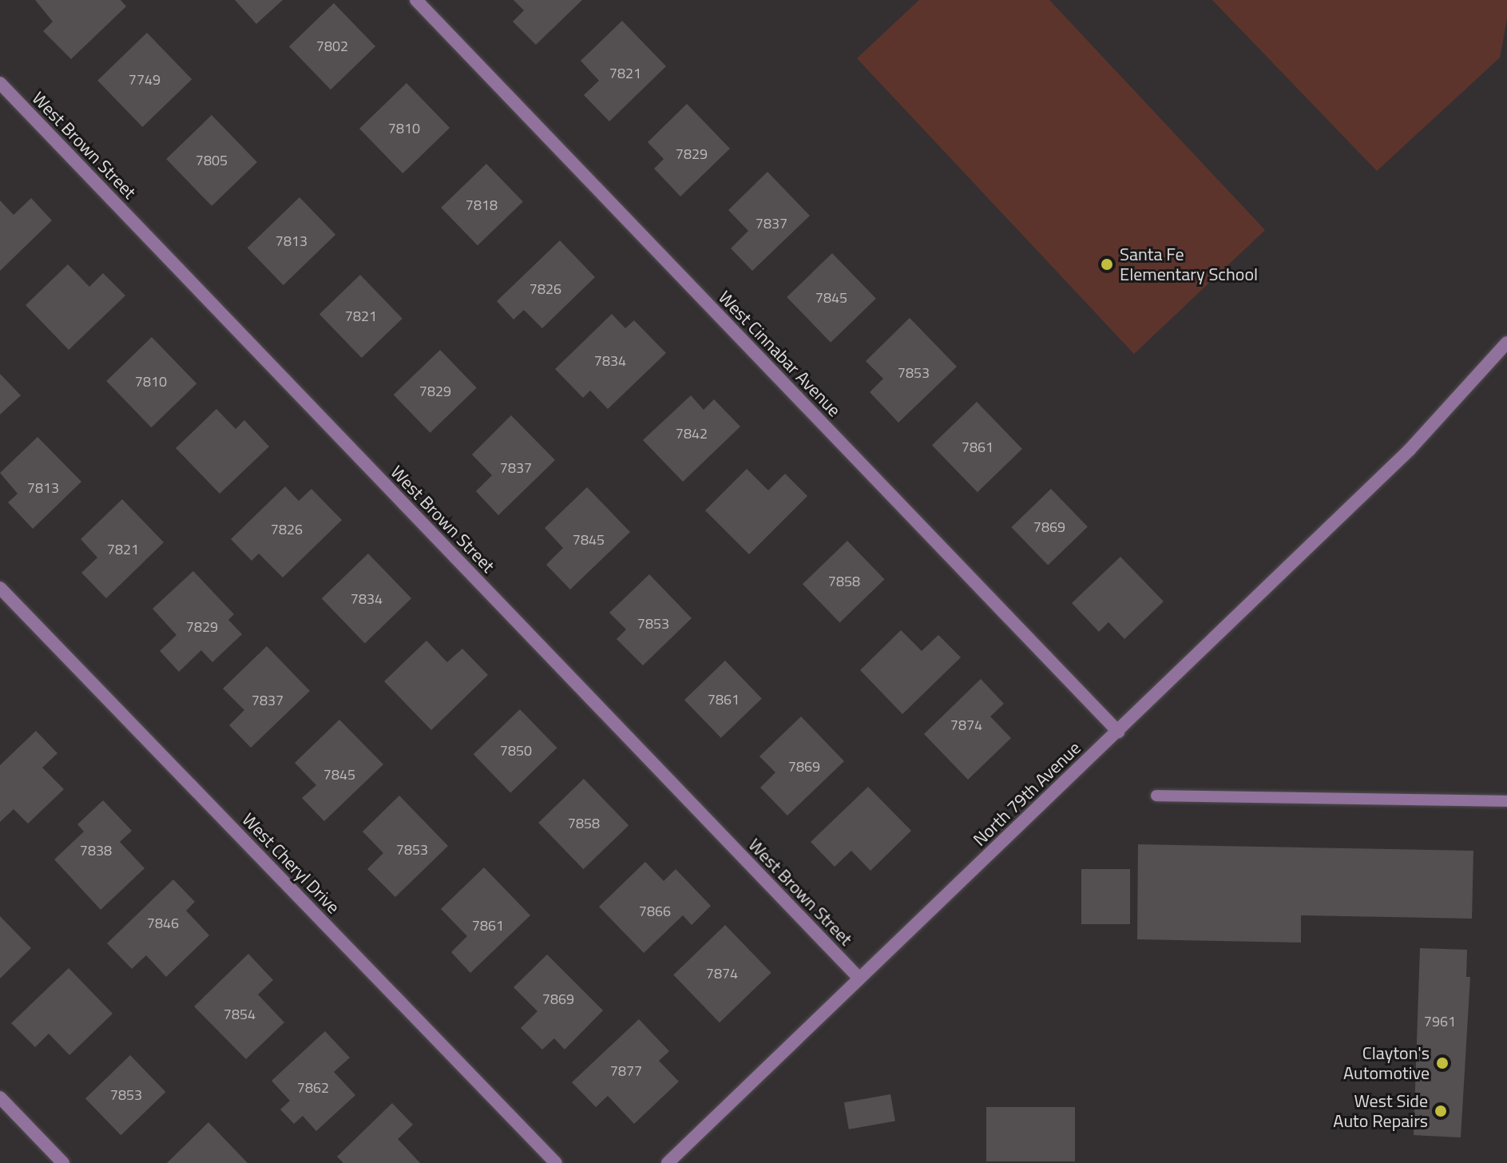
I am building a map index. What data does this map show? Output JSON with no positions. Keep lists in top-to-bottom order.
{
  "streets": {
    "street": [
      "West Brown Street",
      "West Cinnabar Avenue",
      "North 79th Avenue",
      "West Cheryl Drive"
    ]
  },
  "crossings": [
    ["West Brown Street", "North 79th Avenue"],
    ["West Cinnabar Avenue", "North 79th Avenue"]
  ],
  "places": ["Santa Fe Elementary School", "Clayton's Automotive", "West Side Auto Repairs"],
  "house_numbers": [
    "7802",
    "7821",
    "7749",
    "7810",
    "7829",
    "7805",
    "7818",
    "7837",
    "7813",
    "7826",
    "7845",
    "7821",
    "7834",
    "7853",
    "7810",
    "7829",
    "7842",
    "7861",
    "7837",
    "7813",
    "7869",
    "7826",
    "7845",
    "7821",
    "7858",
    "7834",
    "7853",
    "7829",
    "7861",
    "7837",
    "7874",
    "7850",
    "7869",
    "7845",
    "7858",
    "7853",
    "7838",
    "7866",
    "7846",
    "7861",
    "7874",
    "7869",
    "7854",
    "7961",
    "7877",
    "7862",
    "7853"
  ]
}
